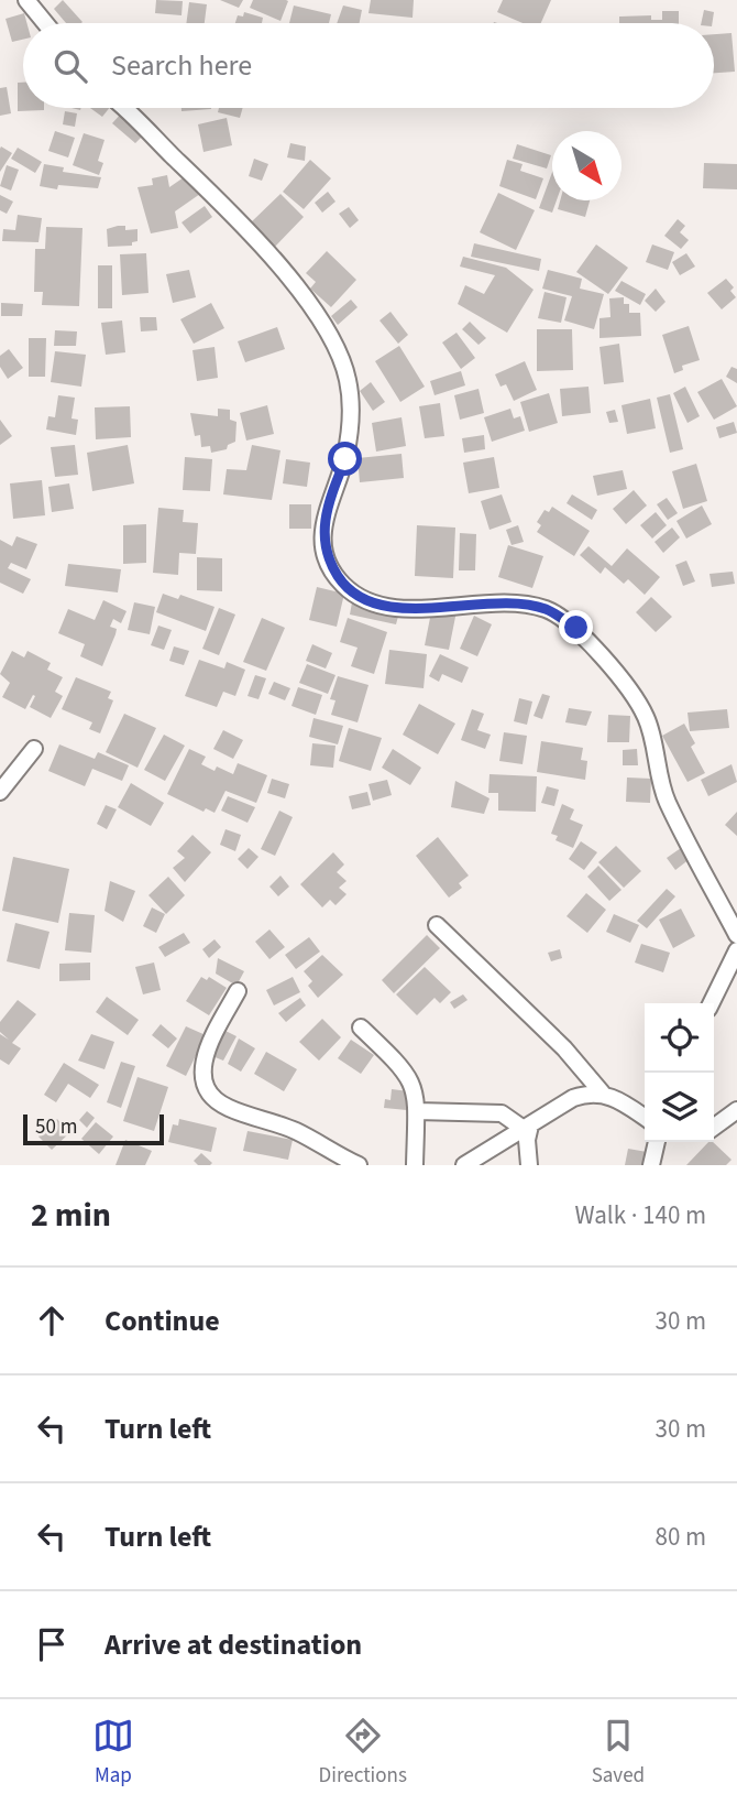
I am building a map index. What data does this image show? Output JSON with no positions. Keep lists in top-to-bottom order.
{
  "scale_bar": "50 m",
  "north": "bottom right",
  "page": {
    "search": "Search here",
    "scale": "50 m",
    "heading": ["2 min", "Walk · 140 m"],
    "list": [
      ["Continue", "30 m"],
      ["Turn left", "30 m"],
      ["Turn left", "80 m"],
      "Arrive at destination"
    ],
    "nav": ["Map", "Directions", "Saved"]
  }
}
